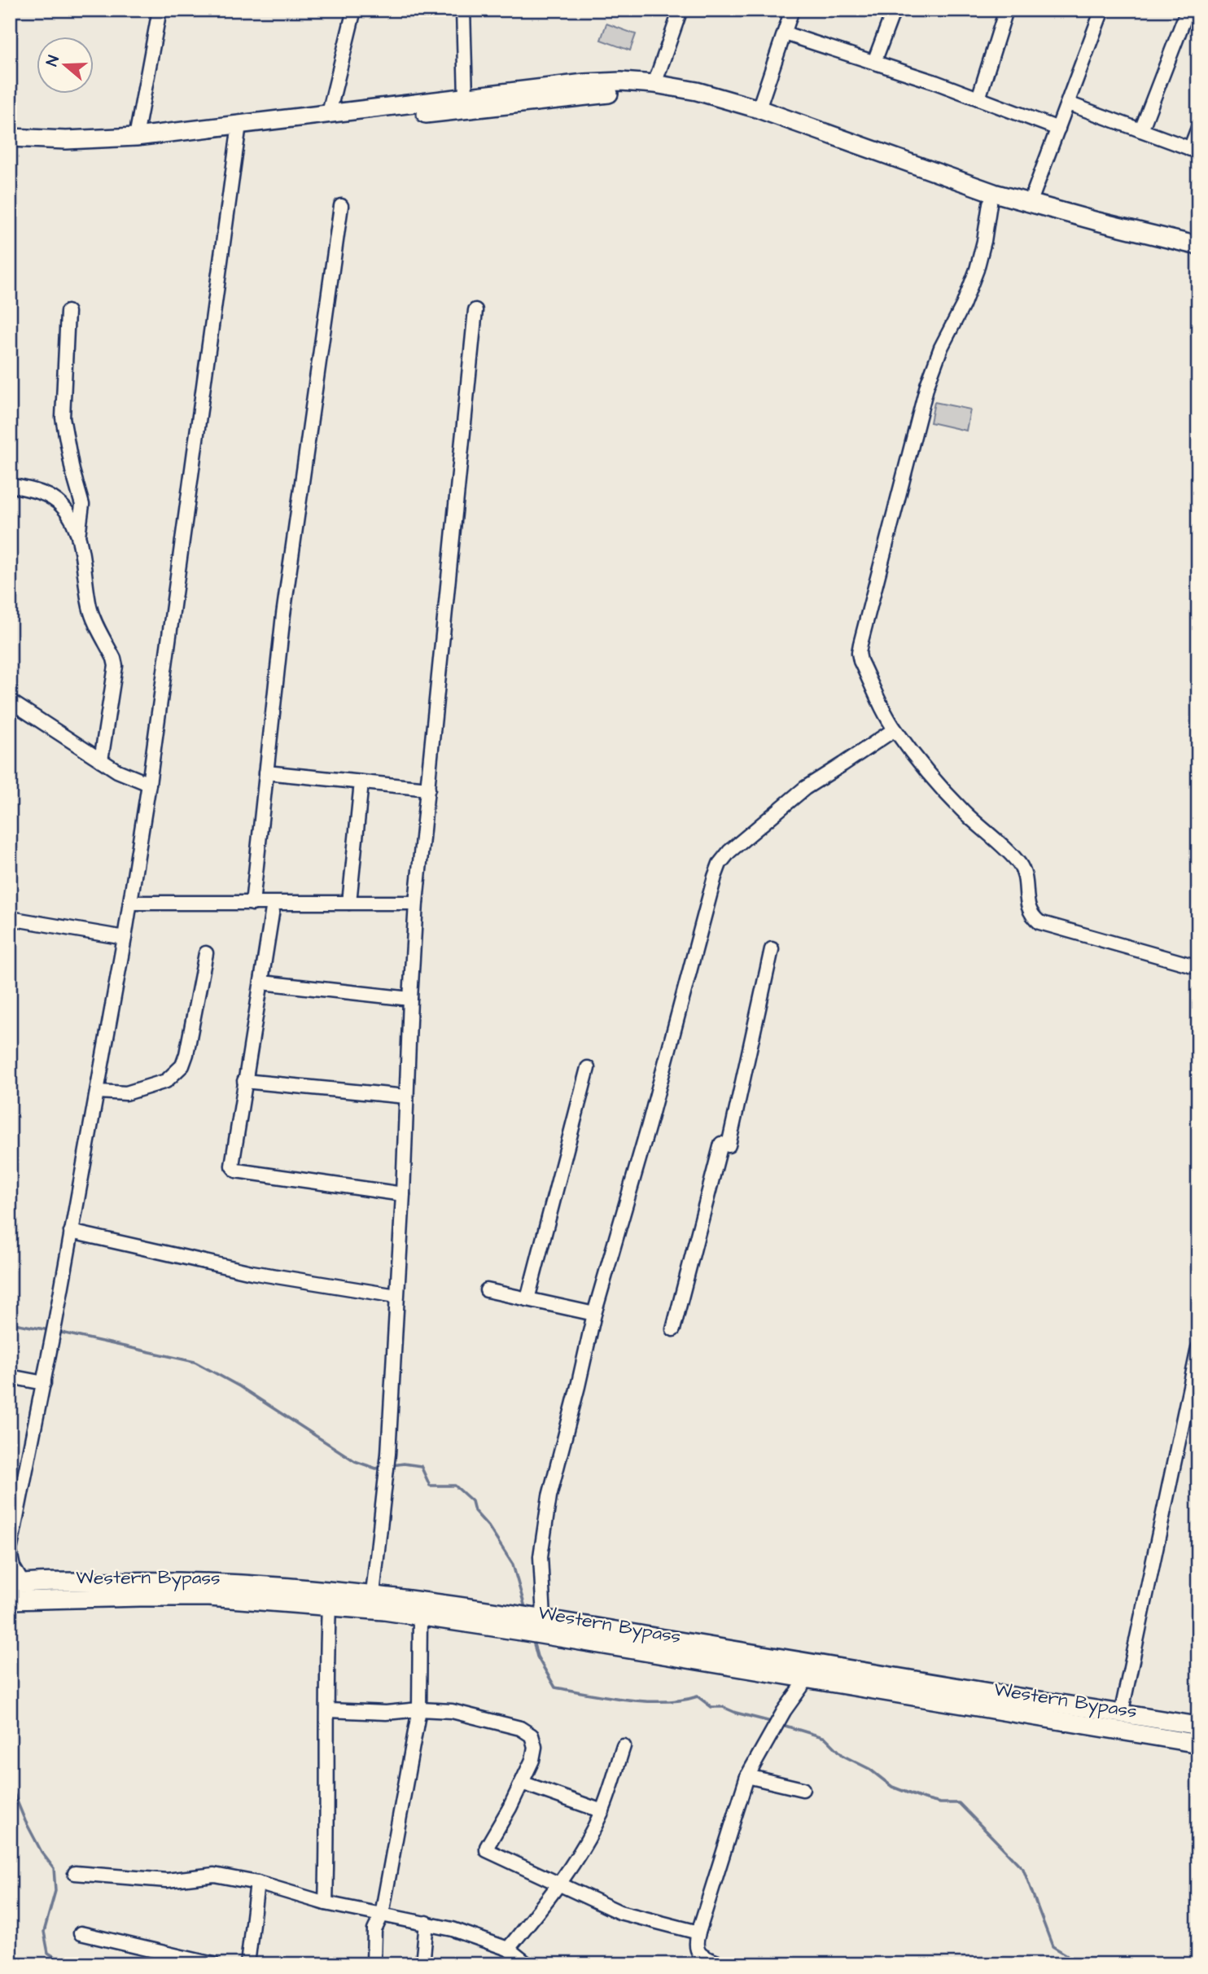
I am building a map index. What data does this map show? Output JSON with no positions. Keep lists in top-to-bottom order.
{
  "streets": {
    "main road": ["Western Bypass"]
  },
  "north": "left"
}
